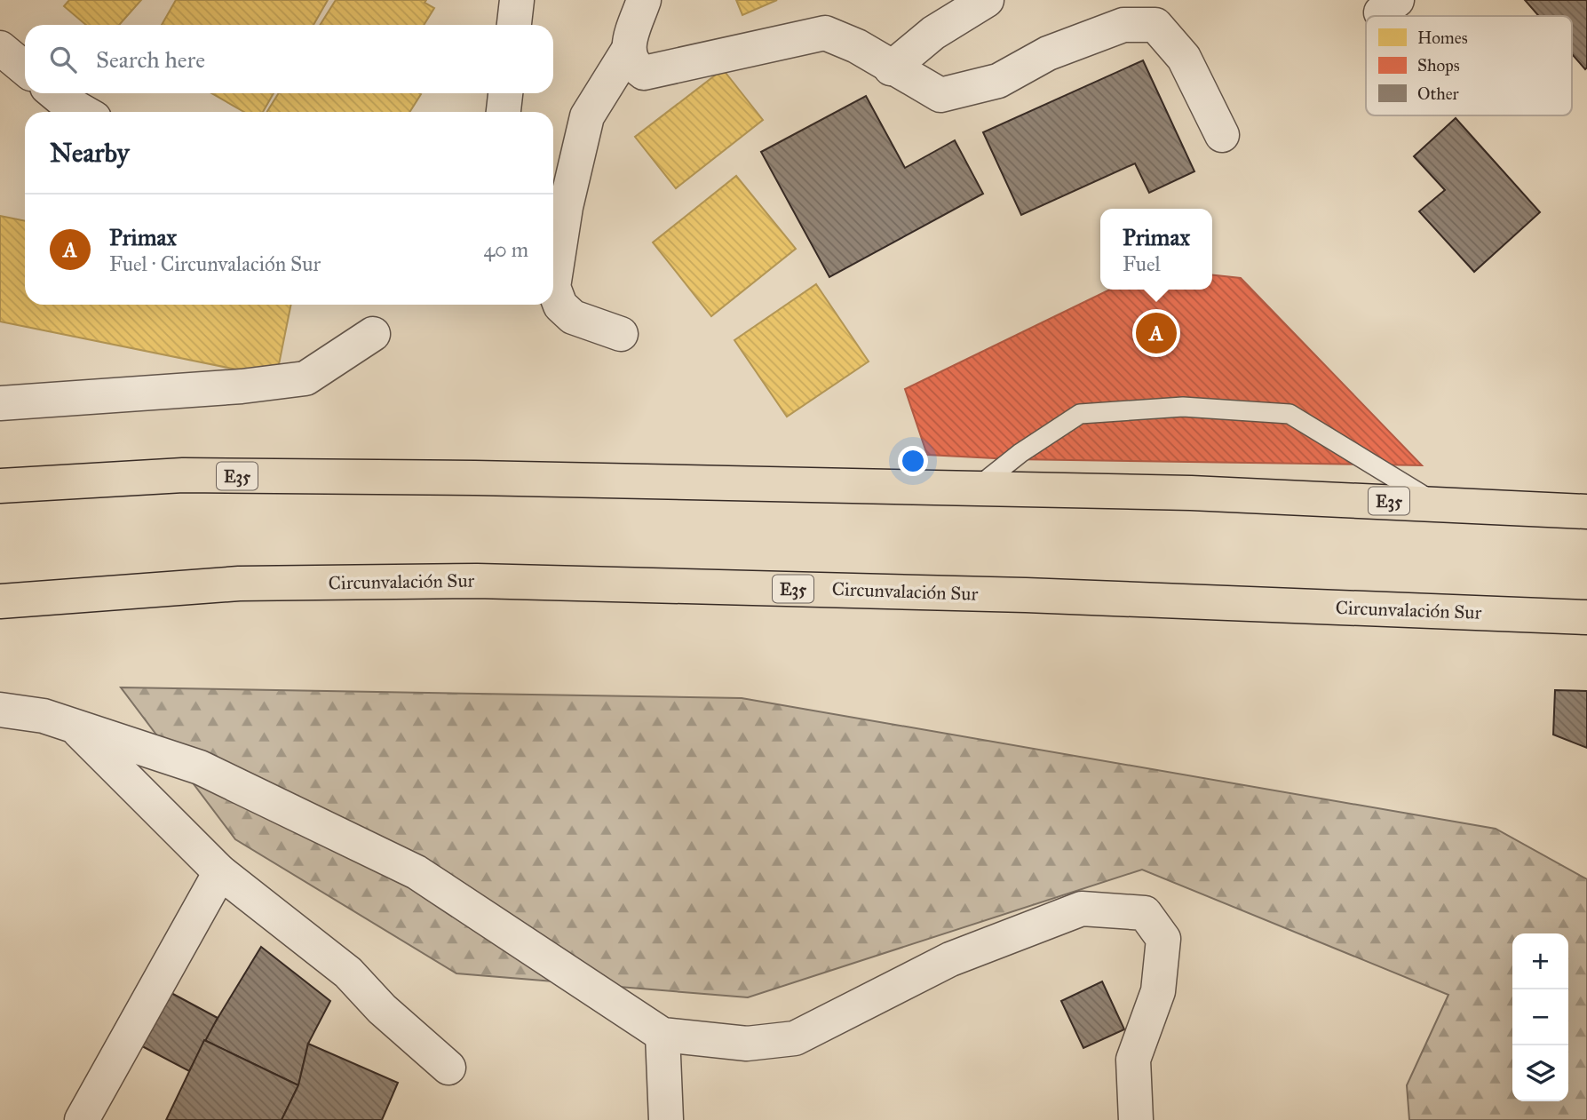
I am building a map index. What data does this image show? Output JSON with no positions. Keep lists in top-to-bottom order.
{
  "streets": {
    "highway": ["E35", "Circunvalación Sur"]
  },
  "legend": ["Homes", "Shops", "Other"],
  "page": {
    "search": "Search here",
    "heading": "Nearby",
    "list": [
      {
        "mark": "A",
        "name": "Primax",
        "note": "Fuel · Circunvalación Sur",
        "value": "40 m"
      }
    ],
    "popup": ["Primax", "Fuel"],
    "pins": "A",
    "map_buttons": ["+", "−"]
  }
}
